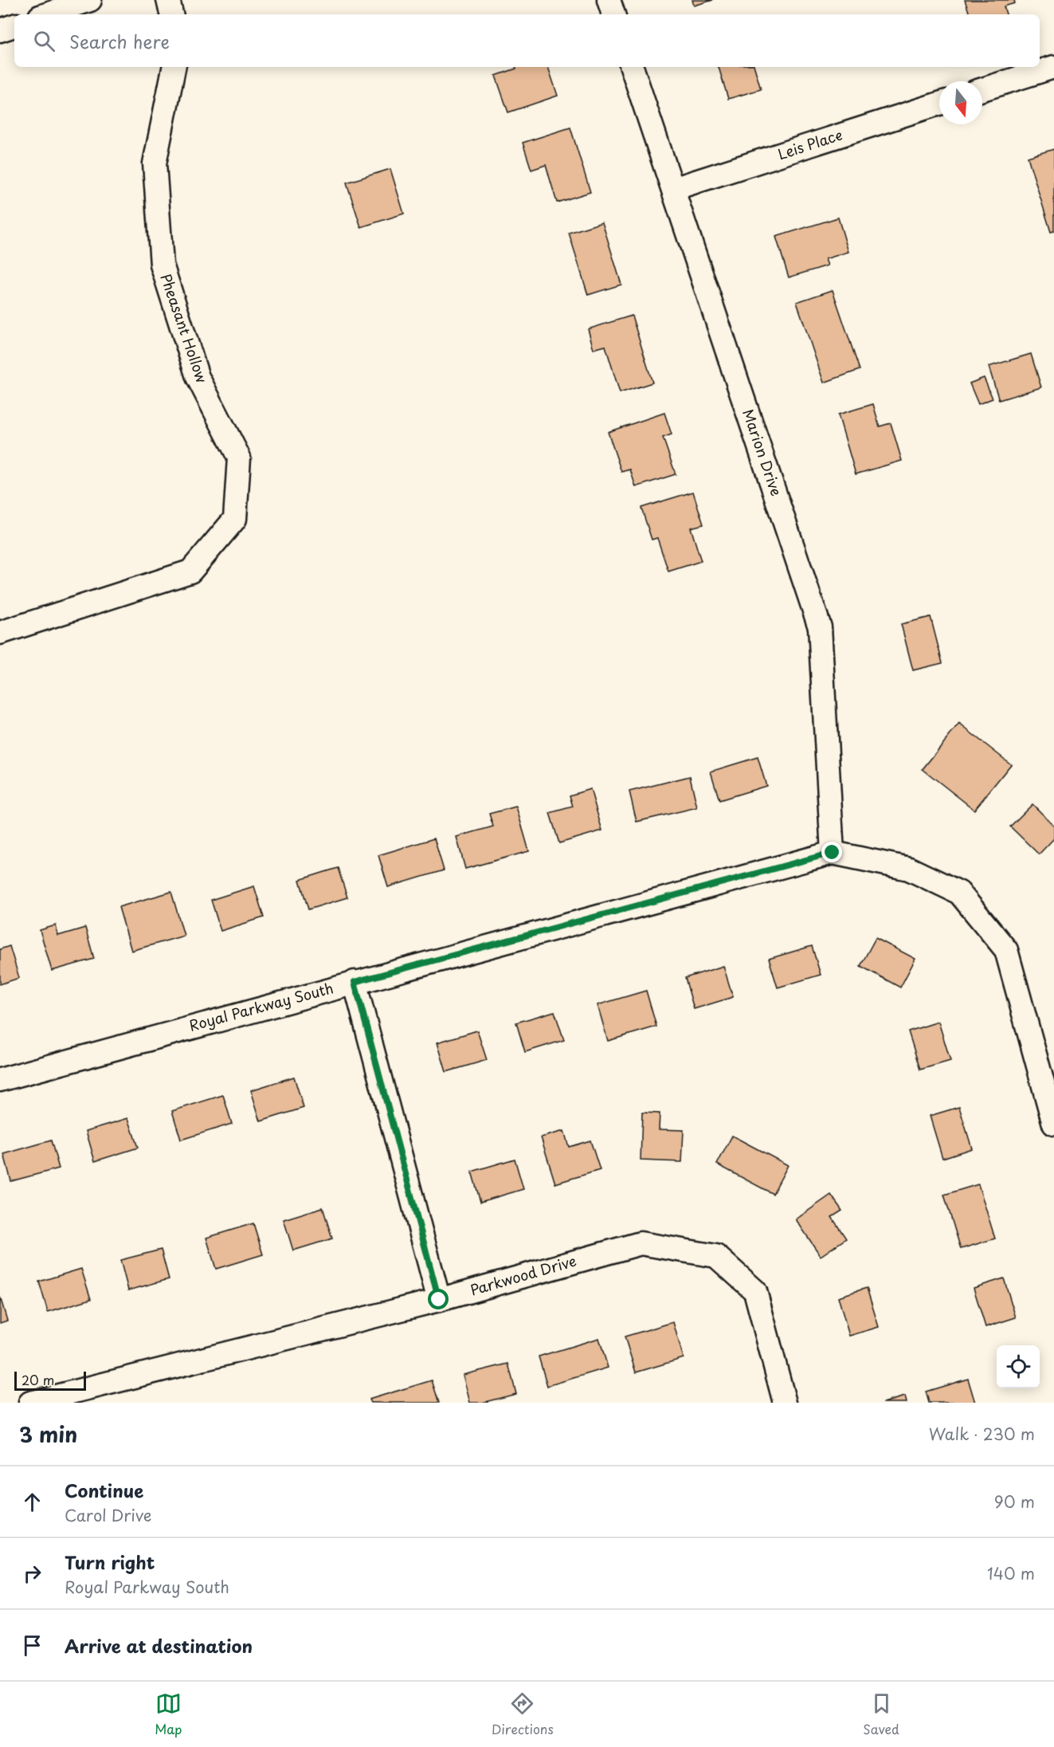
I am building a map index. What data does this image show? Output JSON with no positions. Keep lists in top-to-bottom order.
{
  "streets": {
    "street": [
      "Leis Place",
      "Pheasant Hollow",
      "Marion Drive",
      "Royal Parkway South",
      "Parkwood Drive"
    ]
  },
  "crossings": [
    ["Leis Place", "Marion Drive"],
    ["Marion Drive", "Royal Parkway South"]
  ],
  "scale_bar": "20 m",
  "north": "bottom",
  "page": {
    "search": "Search here",
    "scale": "20 m",
    "heading": ["3 min", "Walk · 230 m"],
    "list": [
      ["Continue", "Carol Drive", "90 m"],
      ["Turn right", "Royal Parkway South", "140 m"],
      "Arrive at destination"
    ],
    "nav": ["Map", "Directions", "Saved"]
  }
}
